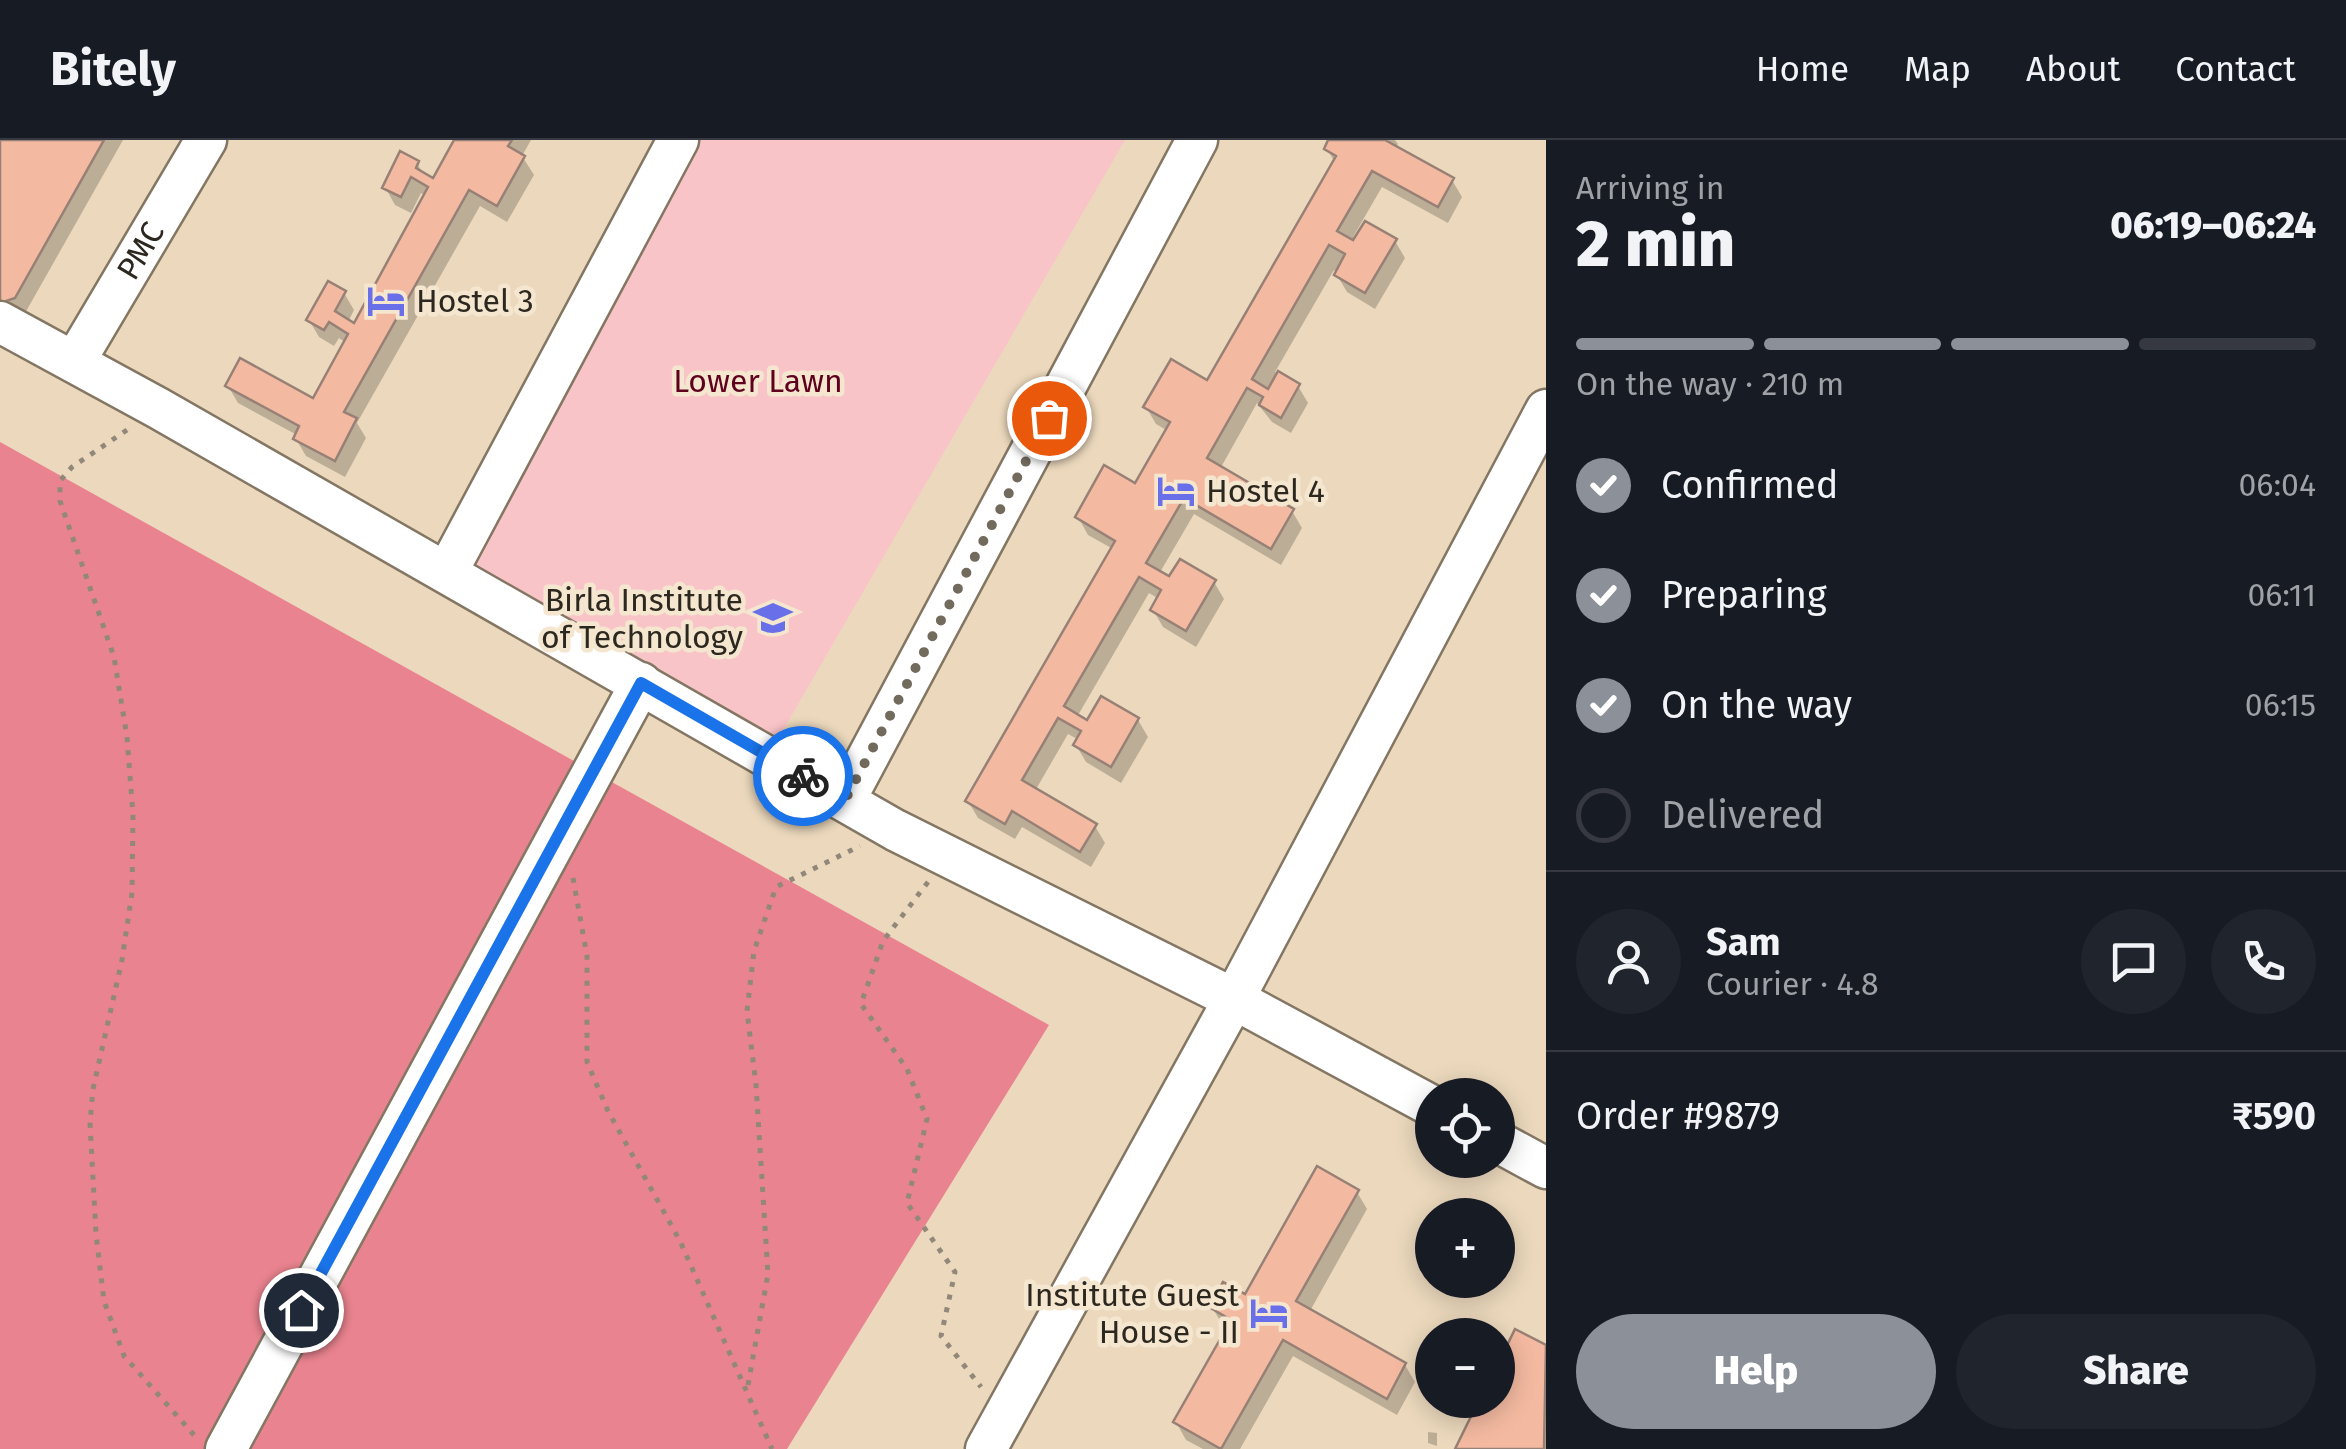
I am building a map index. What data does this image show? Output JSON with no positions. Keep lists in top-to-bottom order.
{
  "streets": {
    "street": ["PMC"]
  },
  "parks": ["Lower Lawn"],
  "places": {
    "hotel": ["Hostel 3", "Hostel 4", "Institute Guest House - II"],
    "school or university": ["Birla Institute of Technology"]
  },
  "page": {
    "header": "Bitely",
    "nav": [
      "Home",
      "Map",
      "About",
      "Contact"
    ],
    "heading": ["2 min", "Arriving in", "06:19–06:24"],
    "panel": [
      "Sam",
      "Courier · 4.8",
      "Order #9879",
      "₹590"
    ],
    "bar": "On the way · 210 m",
    "list": [
      ["Confirmed", "06:04"],
      ["Preparing", "06:11"],
      ["On the way", "06:15"],
      "Delivered"
    ],
    "map_buttons": ["+", "−"],
    "buttons": ["Help", "Share"]
  }
}
